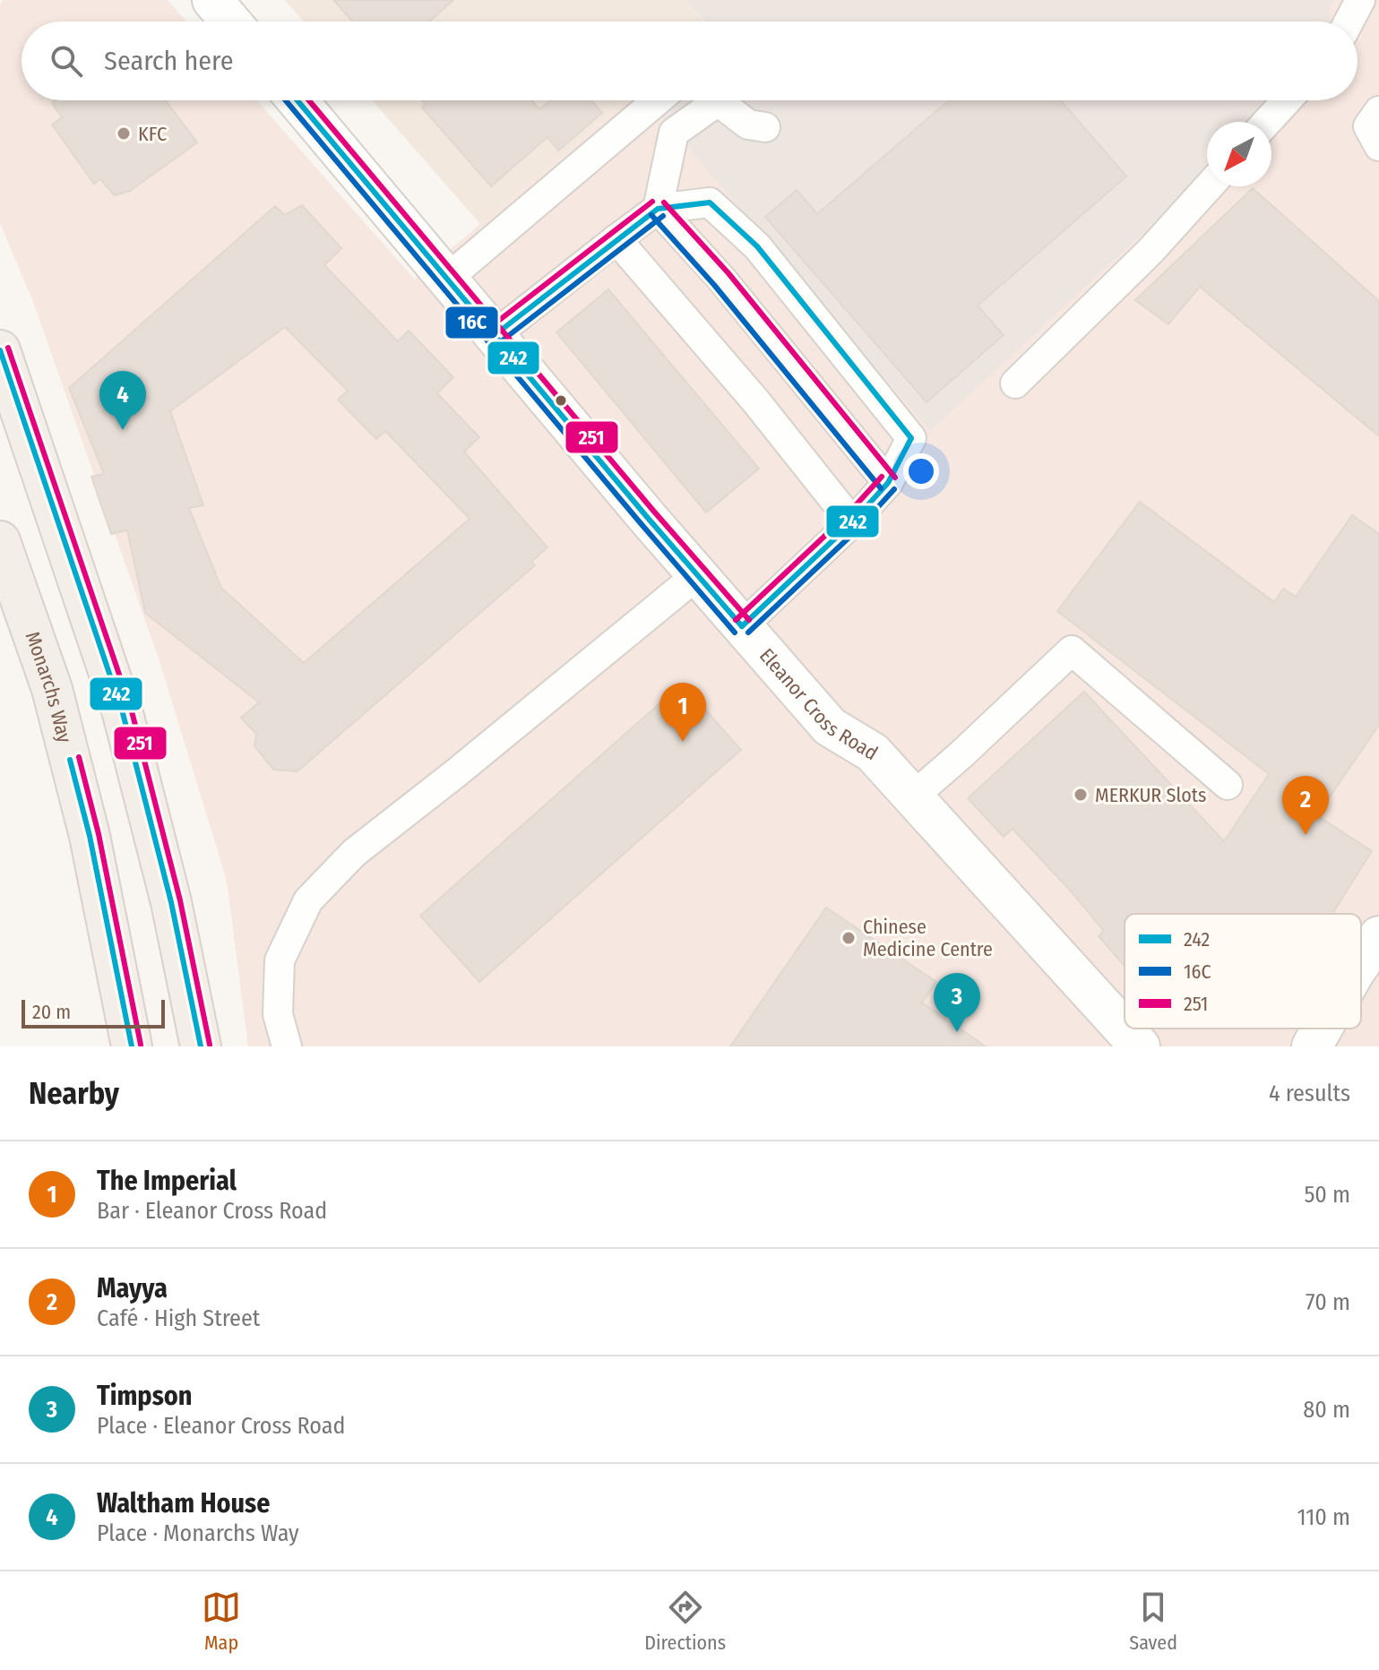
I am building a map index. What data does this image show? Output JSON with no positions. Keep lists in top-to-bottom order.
{
  "streets": {
    "main road": ["Monarchs Way"],
    "street": ["Eleanor Cross Road"]
  },
  "places": ["KFC", "MERKUR Slots", "Chinese Medicine Centre"],
  "lines": ["transit line 242", "transit line 16C", "transit line 251"],
  "legend": ["242", "16C", "251"],
  "scale_bar": "20 m",
  "north": "bottom left",
  "page": {
    "search": "Search here",
    "pins": [
      "4",
      "1",
      "2",
      "3"
    ],
    "scale": "20 m",
    "heading": ["Nearby", "4 results"],
    "list": [
      {
        "mark": "1",
        "name": "The Imperial",
        "note": "Bar · Eleanor Cross Road",
        "value": "50 m"
      },
      {
        "mark": "2",
        "name": "Mayya",
        "note": "Café · High Street",
        "value": "70 m"
      },
      {
        "mark": "3",
        "name": "Timpson",
        "note": "Place · Eleanor Cross Road",
        "value": "80 m"
      },
      {
        "mark": "4",
        "name": "Waltham House",
        "note": "Place · Monarchs Way",
        "value": "110 m"
      }
    ],
    "nav": ["Map", "Directions", "Saved"]
  }
}
